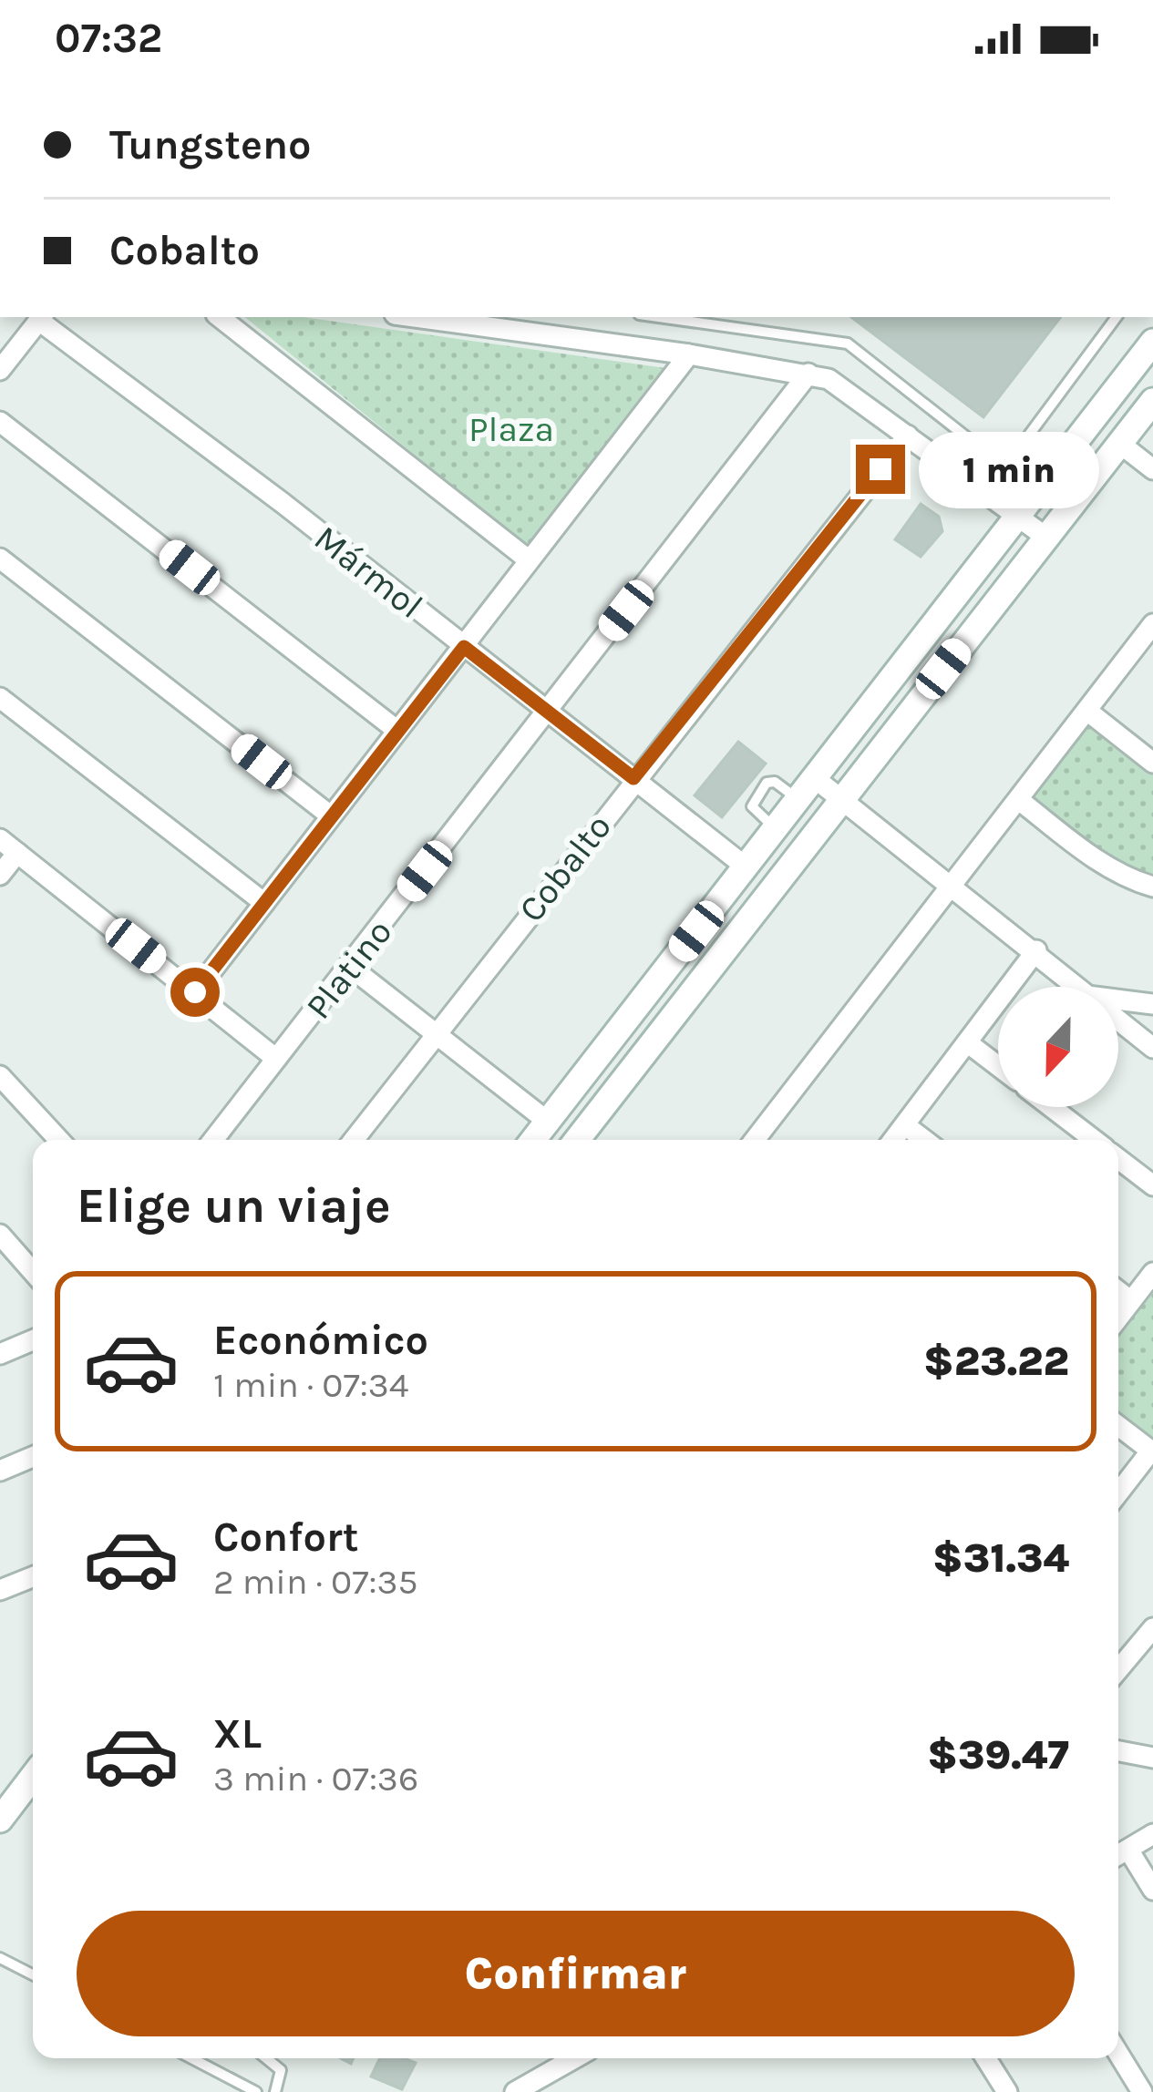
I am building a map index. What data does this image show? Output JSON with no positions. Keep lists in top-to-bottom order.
{
  "streets": {
    "street": ["Mármol", "Cobalto", "Platino"]
  },
  "crossings": [
    ["Mármol", "Cobalto"],
    ["Mármol", "Platino"]
  ],
  "parks": ["Plaza"],
  "north": "bottom",
  "page": {
    "status": "07:32",
    "banner": ["Tungsteno", "Cobalto"],
    "bubble": "1 min",
    "heading": "Elige un viaje",
    "list": [
      {
        "name": "Económico",
        "note": "1 min · 07:34",
        "value": "$23.22"
      },
      {
        "name": "Confort",
        "note": "2 min · 07:35",
        "value": "$31.34"
      },
      {
        "name": "XL",
        "note": "3 min · 07:36",
        "value": "$39.47"
      }
    ],
    "buttons": "Confirmar"
  }
}
